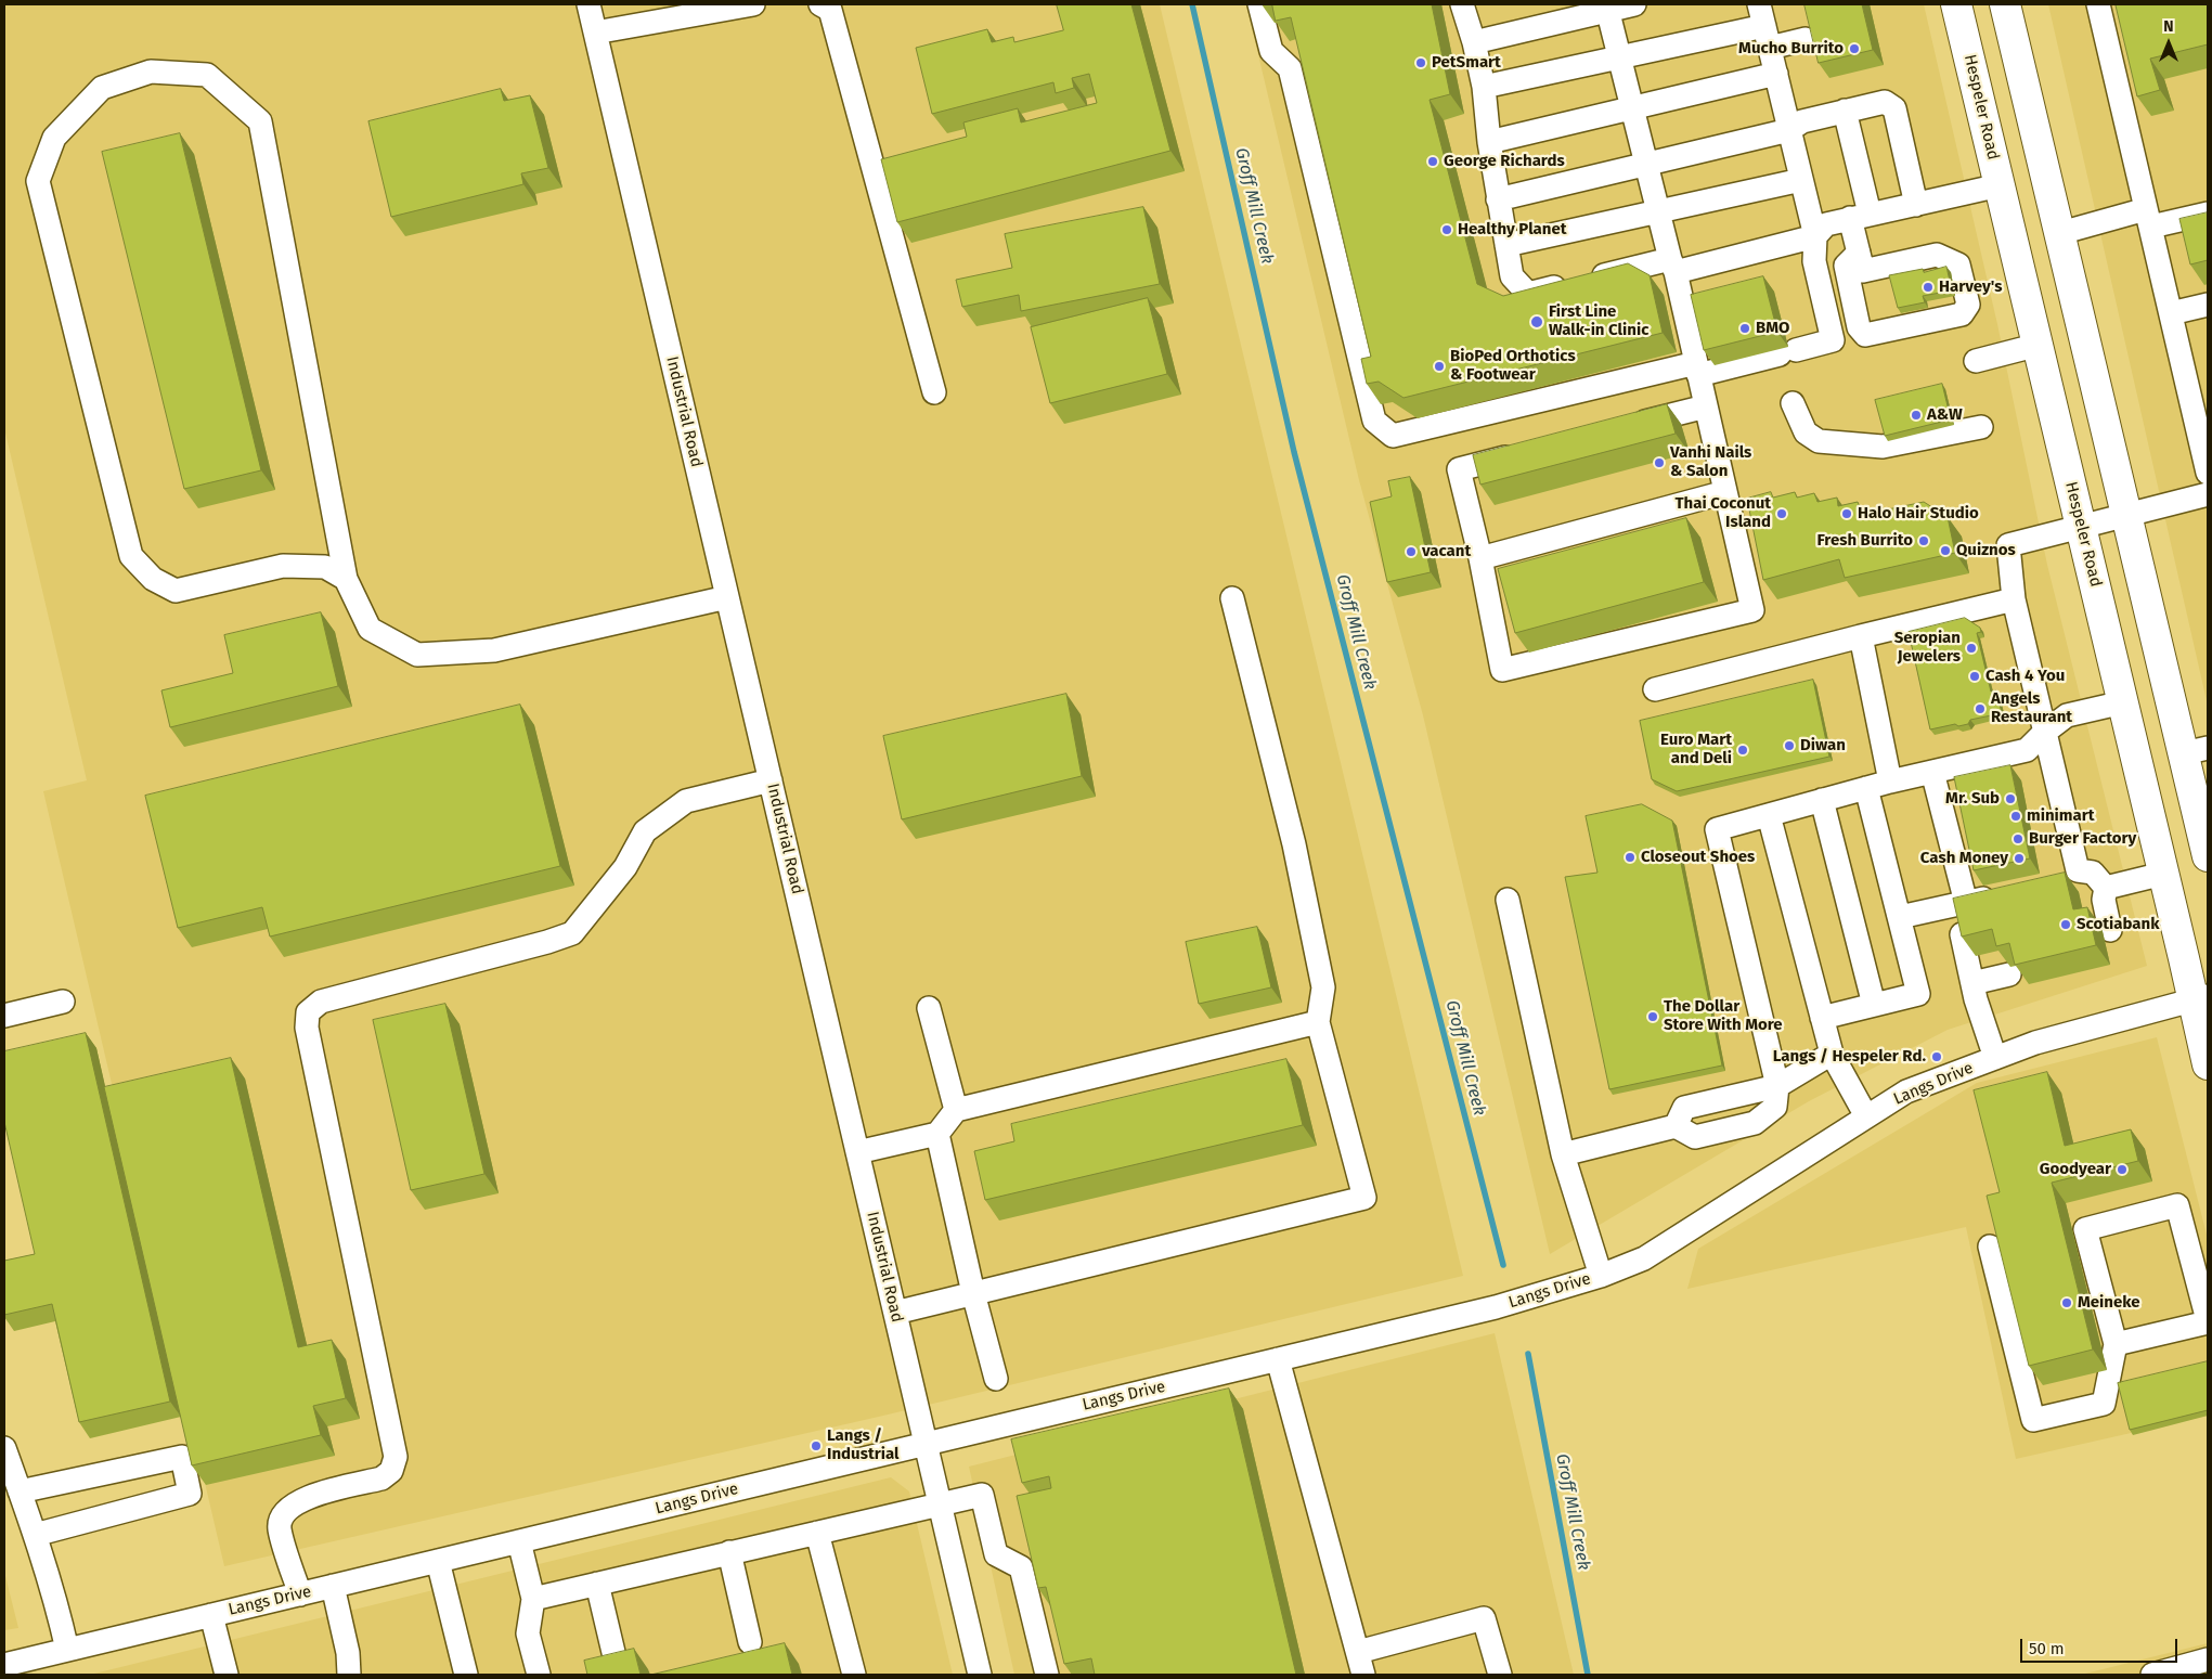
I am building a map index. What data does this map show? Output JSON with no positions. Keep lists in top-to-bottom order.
{
  "streets": {
    "main road": ["Hespeler Road"],
    "street": ["Industrial Road", "Langs Drive"]
  },
  "crossings": [
    ["Hespeler Road", "Langs Drive"],
    ["Industrial Road", "Langs Drive"]
  ],
  "water": ["Groff Mill Creek"],
  "places": [
    "Mucho Burrito",
    "PetSmart",
    "George Richards",
    "Healthy Planet",
    "Harvey's",
    "First Line Walk-in Clinic",
    "BMO",
    "BioPed Orthotics & Footwear",
    "A&W",
    "Vanhi Nails & Salon",
    "Thai Coconut Island",
    "Halo Hair Studio",
    "Fresh Burrito",
    "Quiznos",
    "vacant",
    "Seropian Jewelers",
    "Cash 4 You",
    "Angels Restaurant",
    "Diwan",
    "Euro Mart and Deli",
    "Mr. Sub",
    "minimart",
    "Burger Factory",
    "Closeout Shoes",
    "Cash Money",
    "Scotiabank",
    "The Dollar Store With More",
    "Langs / Hespeler Rd.",
    "Goodyear",
    "Meineke",
    "Langs / Industrial"
  ],
  "scale_bar": "50 m",
  "north": "top"
}
